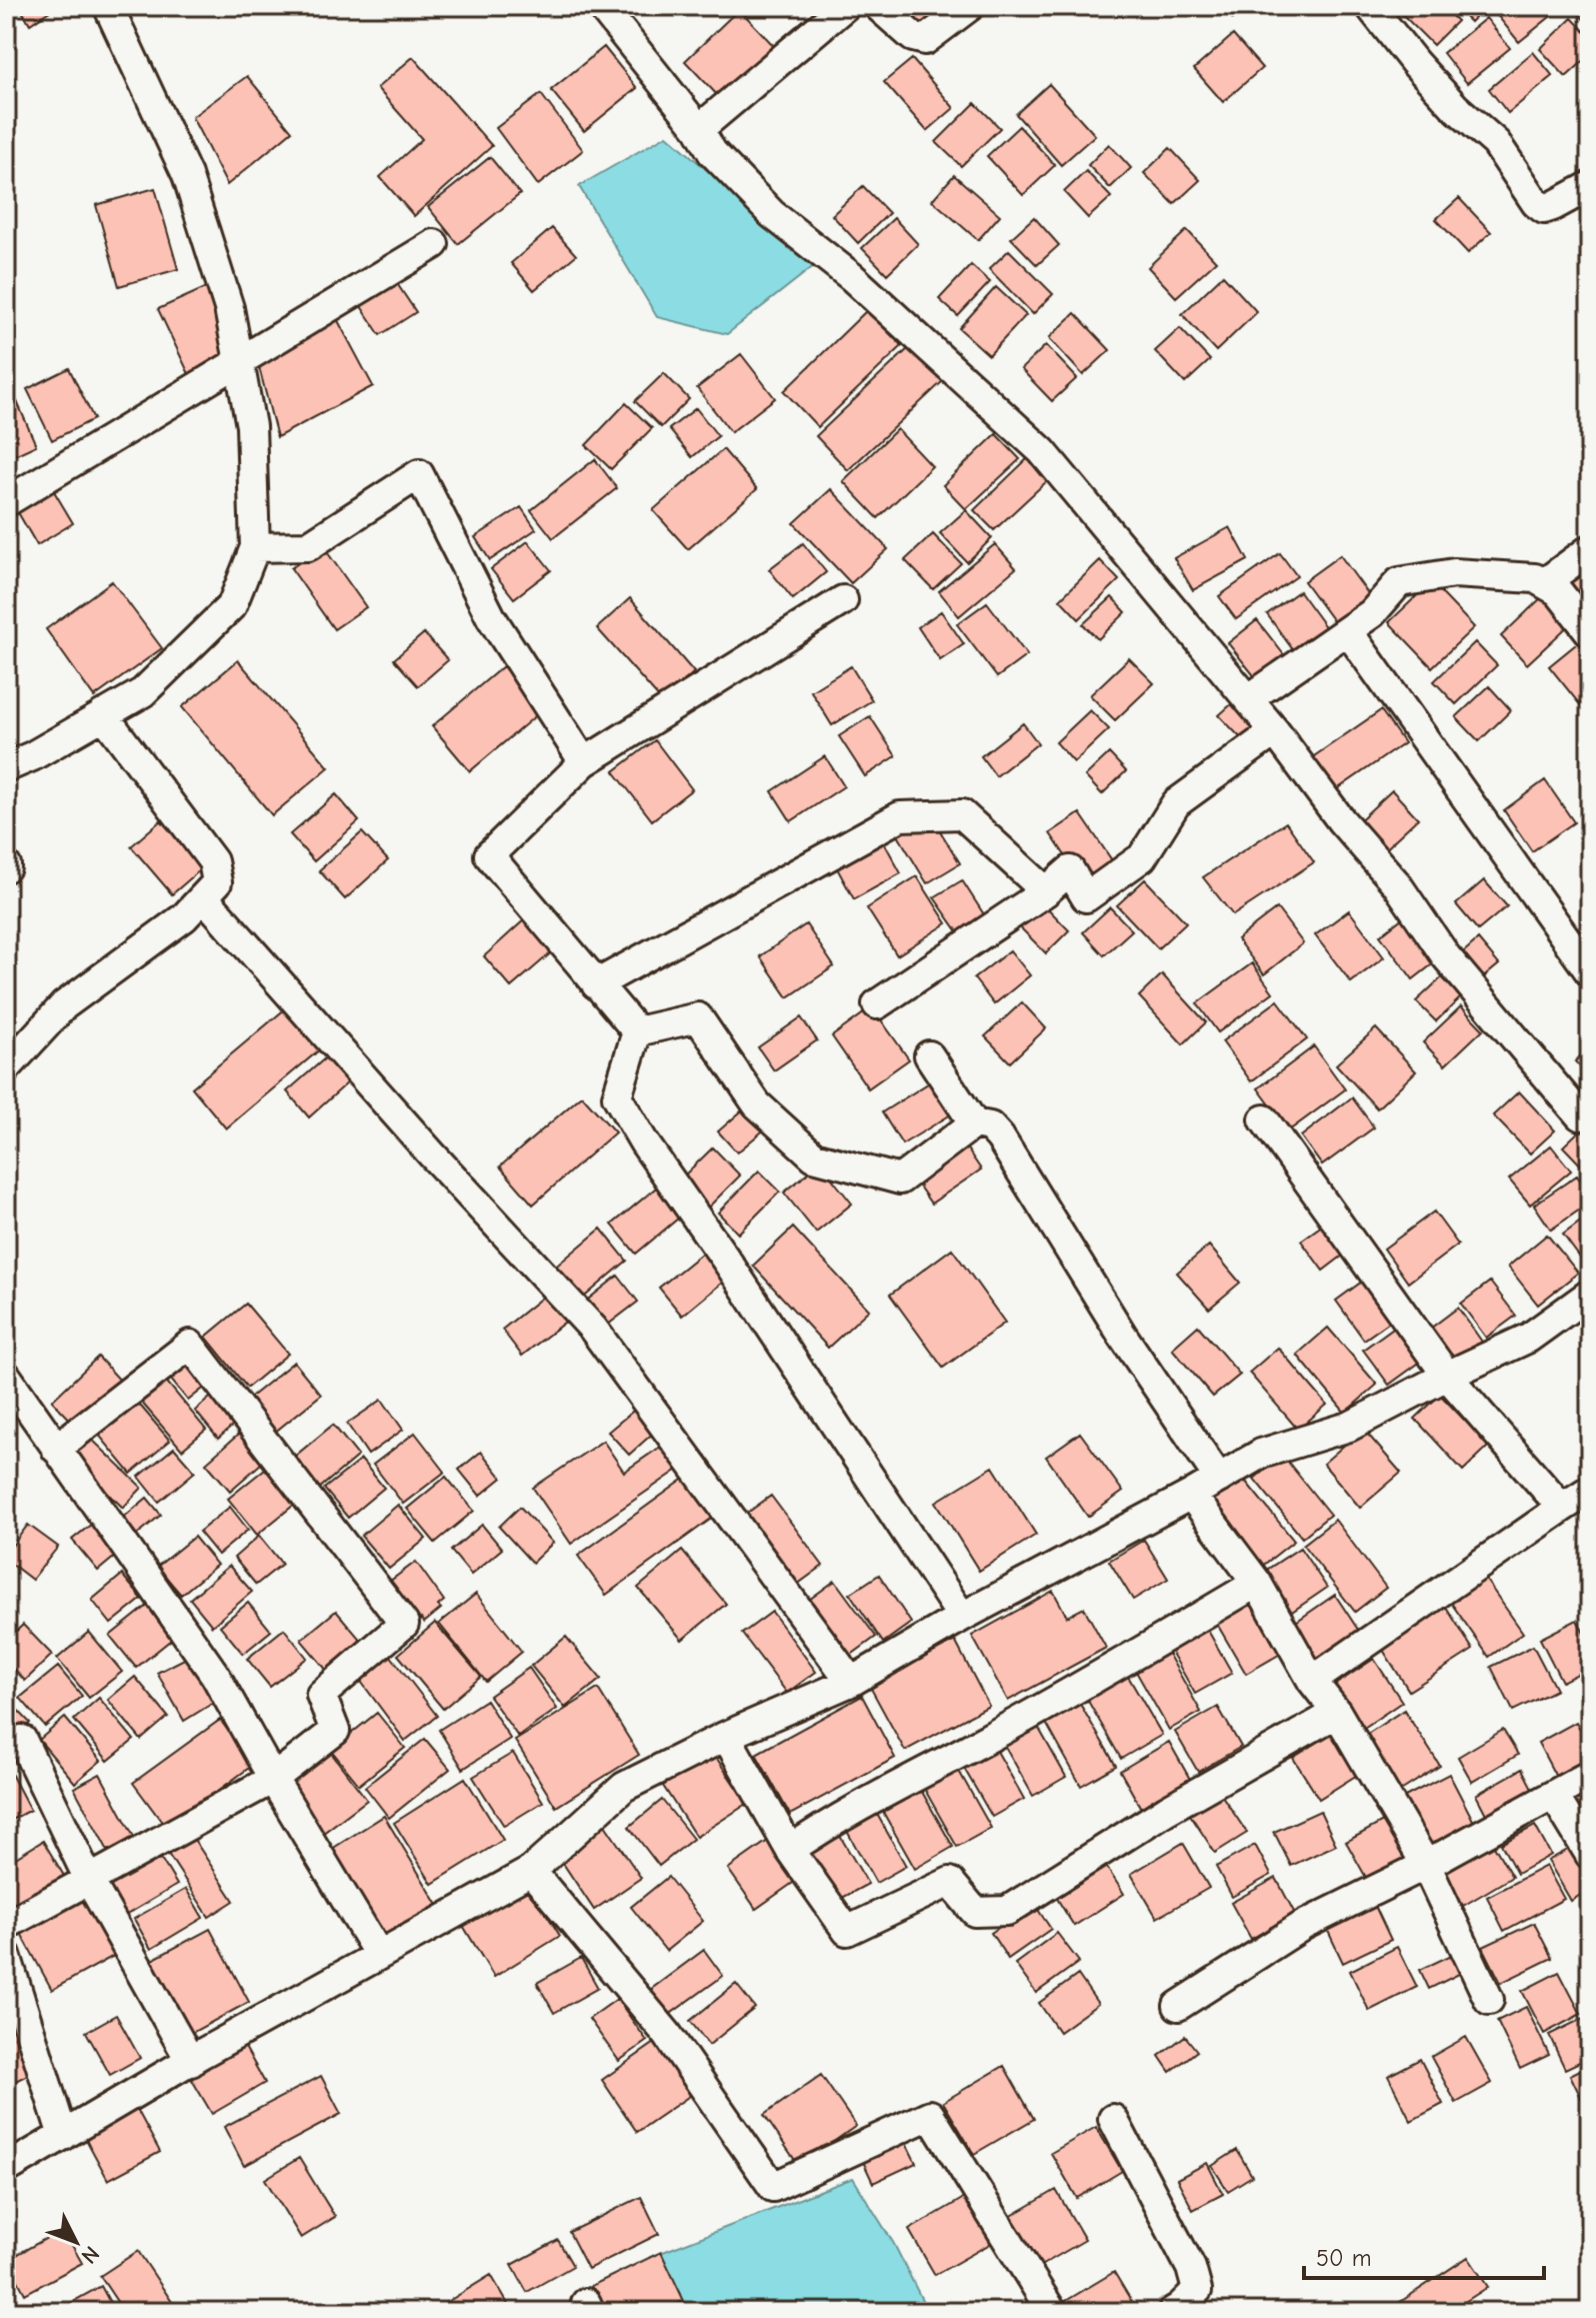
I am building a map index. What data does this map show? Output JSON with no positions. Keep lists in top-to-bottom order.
{
  "scale_bar": "50 m",
  "north": "bottom right"
}
